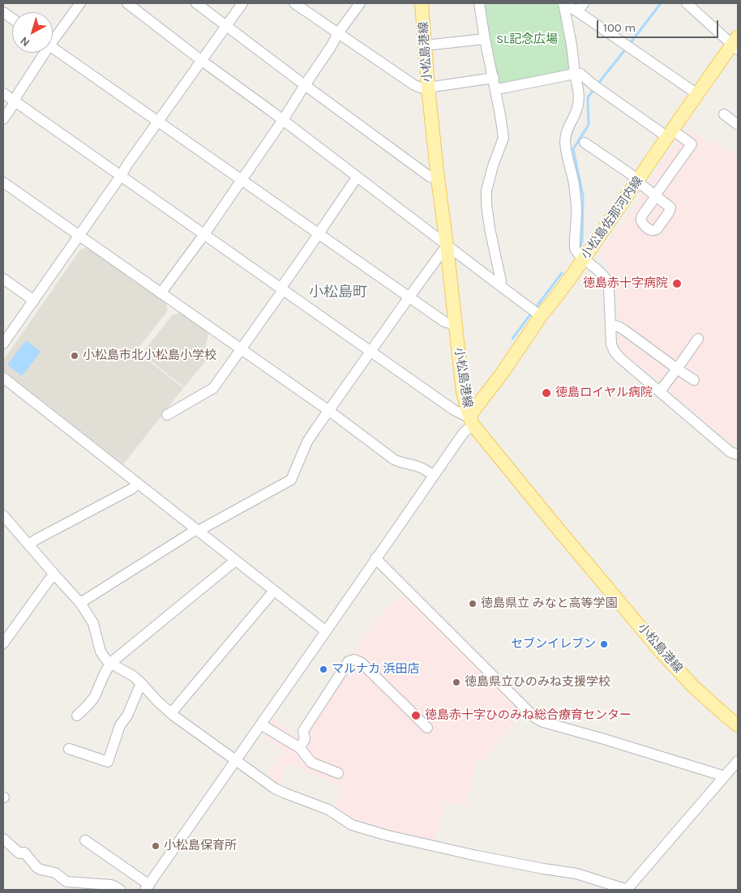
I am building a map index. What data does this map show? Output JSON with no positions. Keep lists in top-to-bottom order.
{
  "streets": {
    "main road": ["小松島港線", "小松島佐那河内線"]
  },
  "crossings": [
    ["小松島港線", "小松島佐那河内線"]
  ],
  "districts": ["小松島町"],
  "parks": ["SL記念広場"],
  "places": [
    "徳島赤十字病院",
    "小松島市北小松島小学校",
    "徳島ロイヤル病院",
    "徳島県立 みなと高等学園",
    "セブンイレブン",
    "マルナカ 浜田店",
    "徳島県立ひのみね支援学校",
    "徳島赤十字ひのみね総合療育センター",
    "小松島保育所"
  ],
  "scale_bar": "100 m",
  "north": "bottom left"
}
